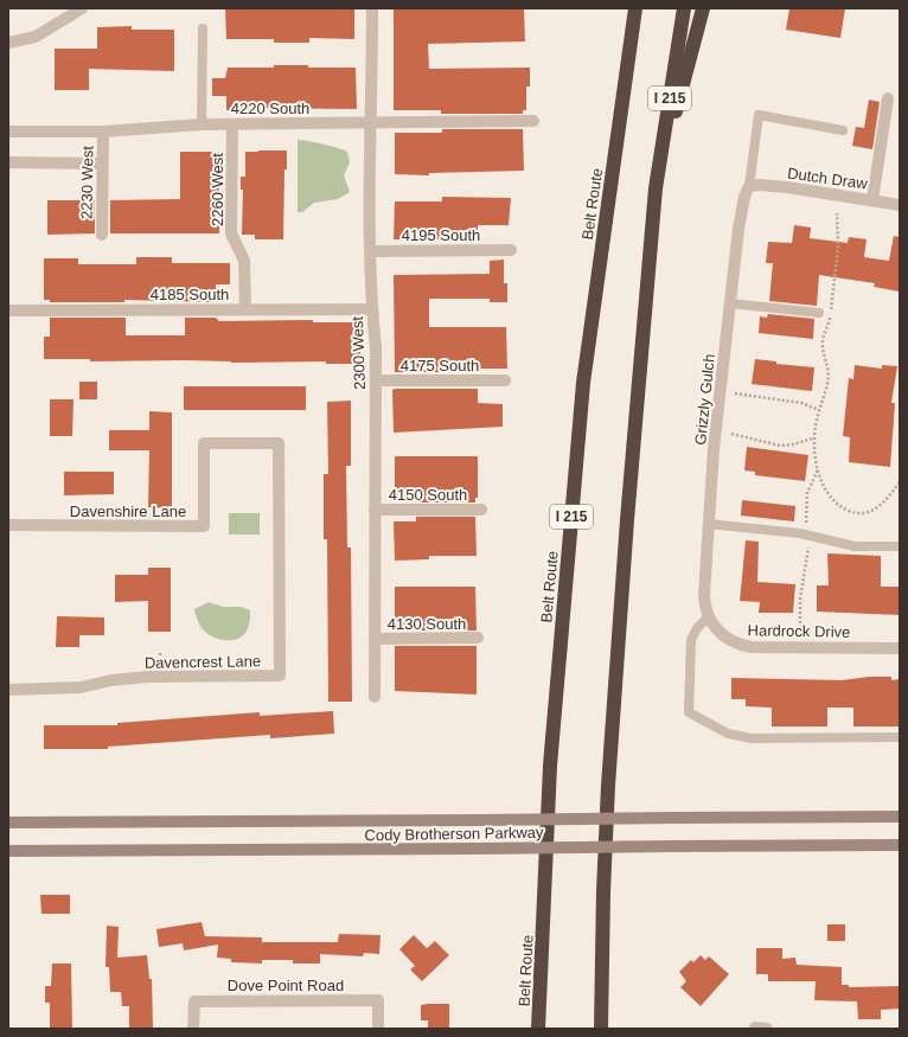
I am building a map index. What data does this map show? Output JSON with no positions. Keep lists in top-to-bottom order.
{
  "streets": {
    "highway": ["I 215", "Belt Route"],
    "main road": ["Cody Brotherson Parkway"],
    "street": [
      "4220 South",
      "Dutch Draw",
      "2230 West",
      "2260 West",
      "4195 South",
      "4185 South",
      "2300 West",
      "4175 South",
      "Grizzly Gulch",
      "4150 South",
      "Davenshire Lane",
      "4130 South",
      "Hardrock Drive",
      "Davencrest Lane",
      "Dove Point Road"
    ]
  },
  "crossings": [
    ["4220 South", "2230 West"],
    ["4220 South", "2260 West"],
    ["4220 South", "2300 West"],
    ["Dutch Draw", "Grizzly Gulch"],
    ["2260 West", "4185 South"],
    ["4195 South", "2300 West"],
    ["4185 South", "2300 West"],
    ["2300 West", "4175 South"],
    ["2300 West", "4150 South"],
    ["2300 West", "4130 South"],
    ["Grizzly Gulch", "Hardrock Drive"],
    ["Davenshire Lane", "Davencrest Lane"]
  ]
}
